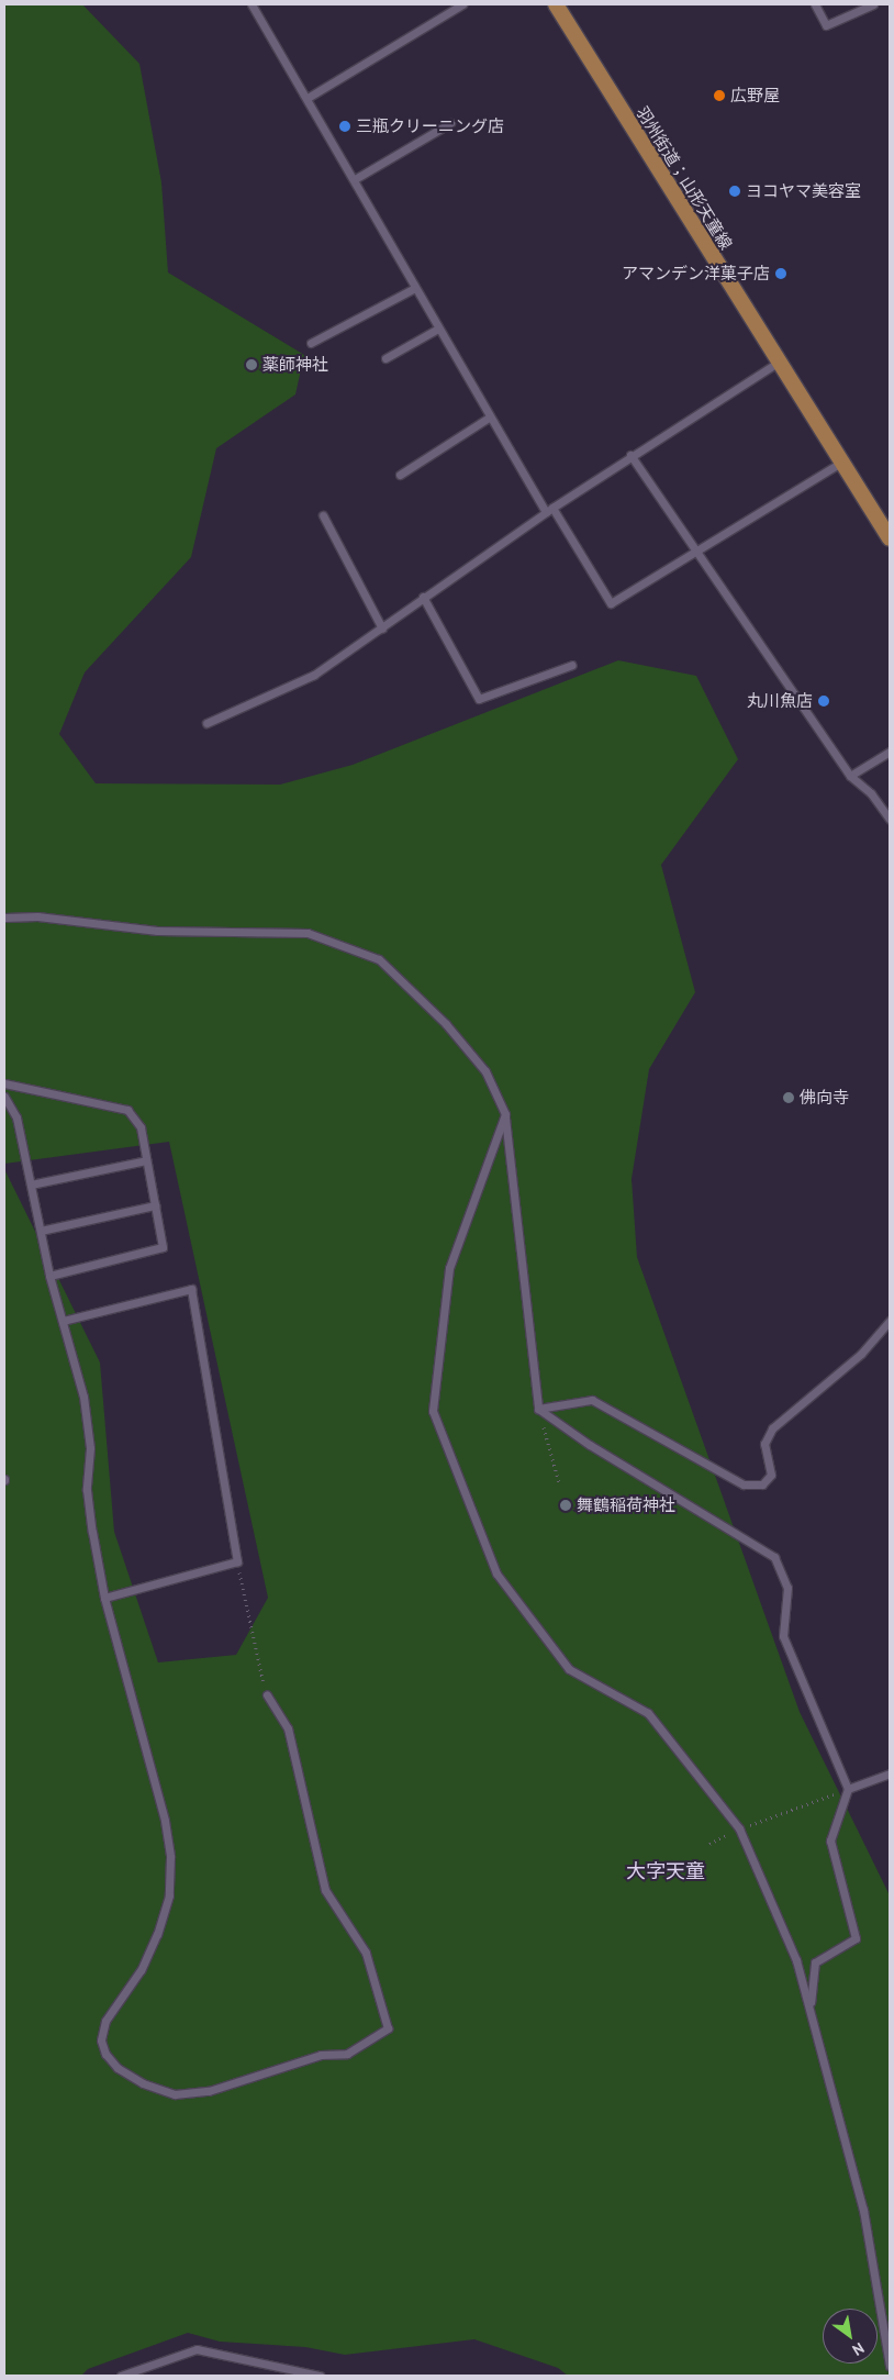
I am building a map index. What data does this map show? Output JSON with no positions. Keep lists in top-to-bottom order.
{
  "streets": {
    "main road": ["羽州街道；山形天童線"]
  },
  "districts": ["大字天童"],
  "places": [
    "広野屋",
    "三瓶クリーニング店",
    "ヨコヤマ美容室",
    "アマンデン洋菓子店",
    "薬師神社",
    "丸川魚店",
    "佛向寺",
    "舞鶴稲荷神社"
  ],
  "north": "bottom right"
}
